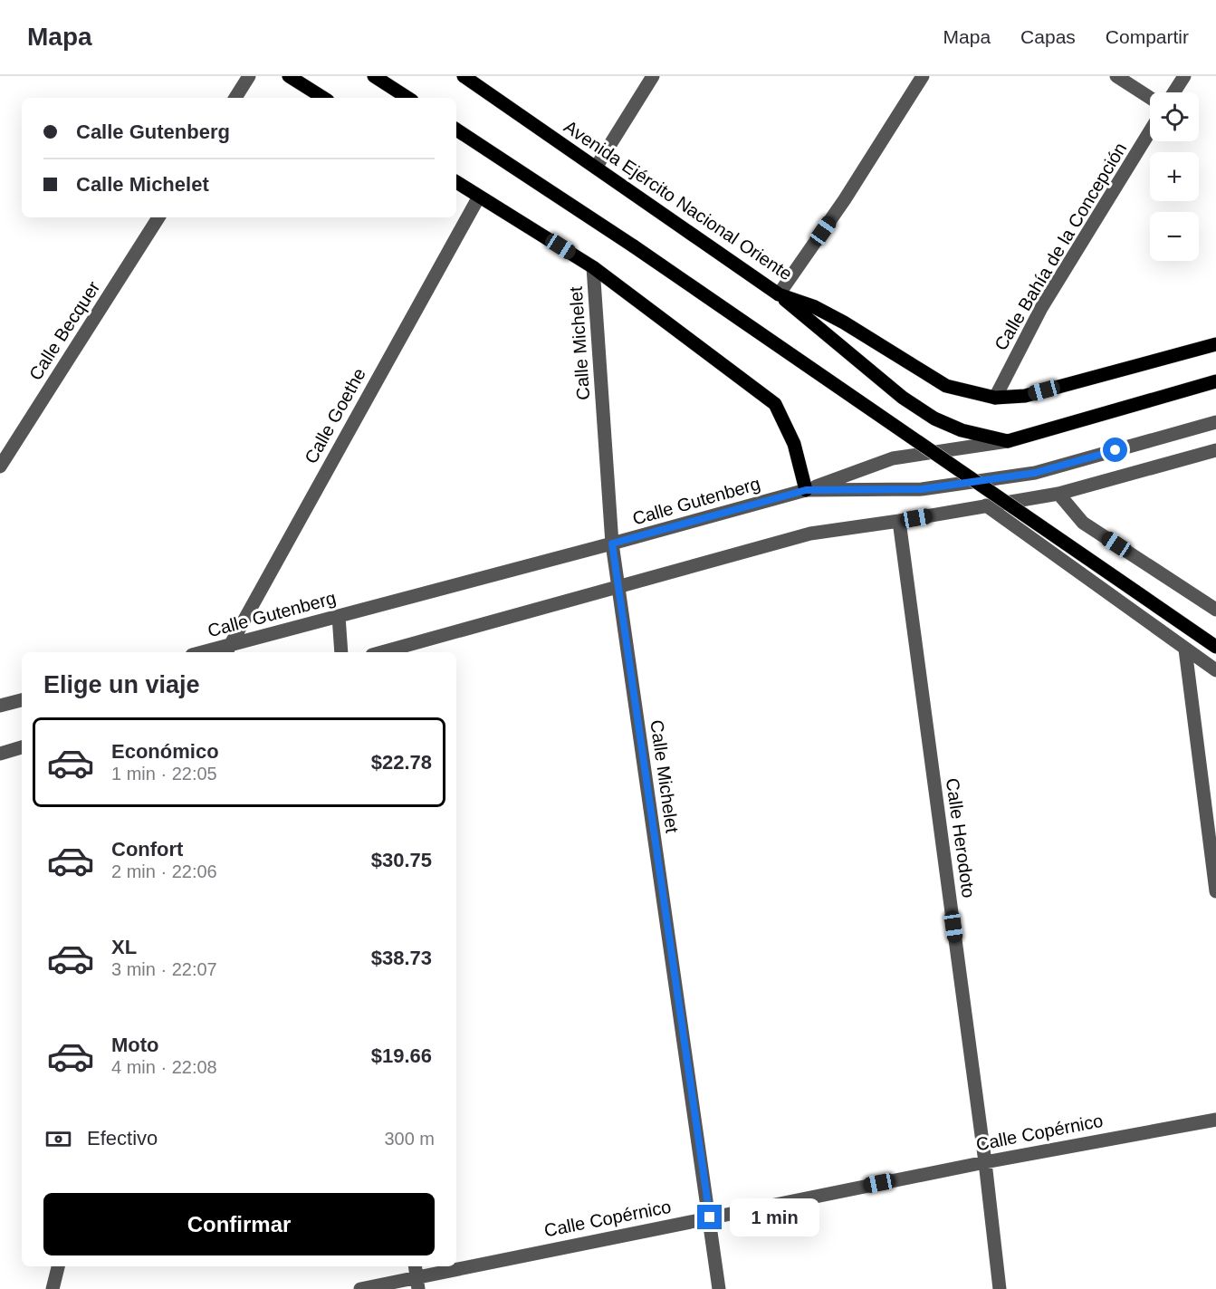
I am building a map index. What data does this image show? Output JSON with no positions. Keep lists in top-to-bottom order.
{
  "streets": {
    "main road": ["Avenida Ejército Nacional Oriente"],
    "street": [
      "Calle Bahía de la Concepción",
      "Calle Becquer",
      "Calle Michelet",
      "Calle Goethe",
      "Calle Gutenberg",
      "Calle Herodoto",
      "Calle Copérnico"
    ]
  },
  "crossings": [
    ["Avenida Ejército Nacional Oriente", "Calle Bahía de la Concepción"],
    ["Calle Michelet", "Calle Gutenberg"],
    ["Calle Michelet", "Calle Copérnico"],
    ["Calle Goethe", "Calle Gutenberg"],
    ["Calle Herodoto", "Calle Copérnico"]
  ],
  "page": {
    "header": "Mapa",
    "nav": ["Mapa", "Capas", "Compartir"],
    "map_buttons": ["+", "−"],
    "banner": ["Calle Gutenberg", "Calle Michelet"],
    "heading": "Elige un viaje",
    "list": [
      {
        "name": "Económico",
        "note": "1 min · 22:05",
        "value": "$22.78"
      },
      {
        "name": "Confort",
        "note": "2 min · 22:06",
        "value": "$30.75"
      },
      {
        "name": "XL",
        "note": "3 min · 22:07",
        "value": "$38.73"
      },
      {
        "name": "Moto",
        "note": "4 min · 22:08",
        "value": "$19.66"
      }
    ],
    "pay": ["Efectivo", "300 m"],
    "buttons": "Confirmar",
    "bubble": "1 min"
  }
}
